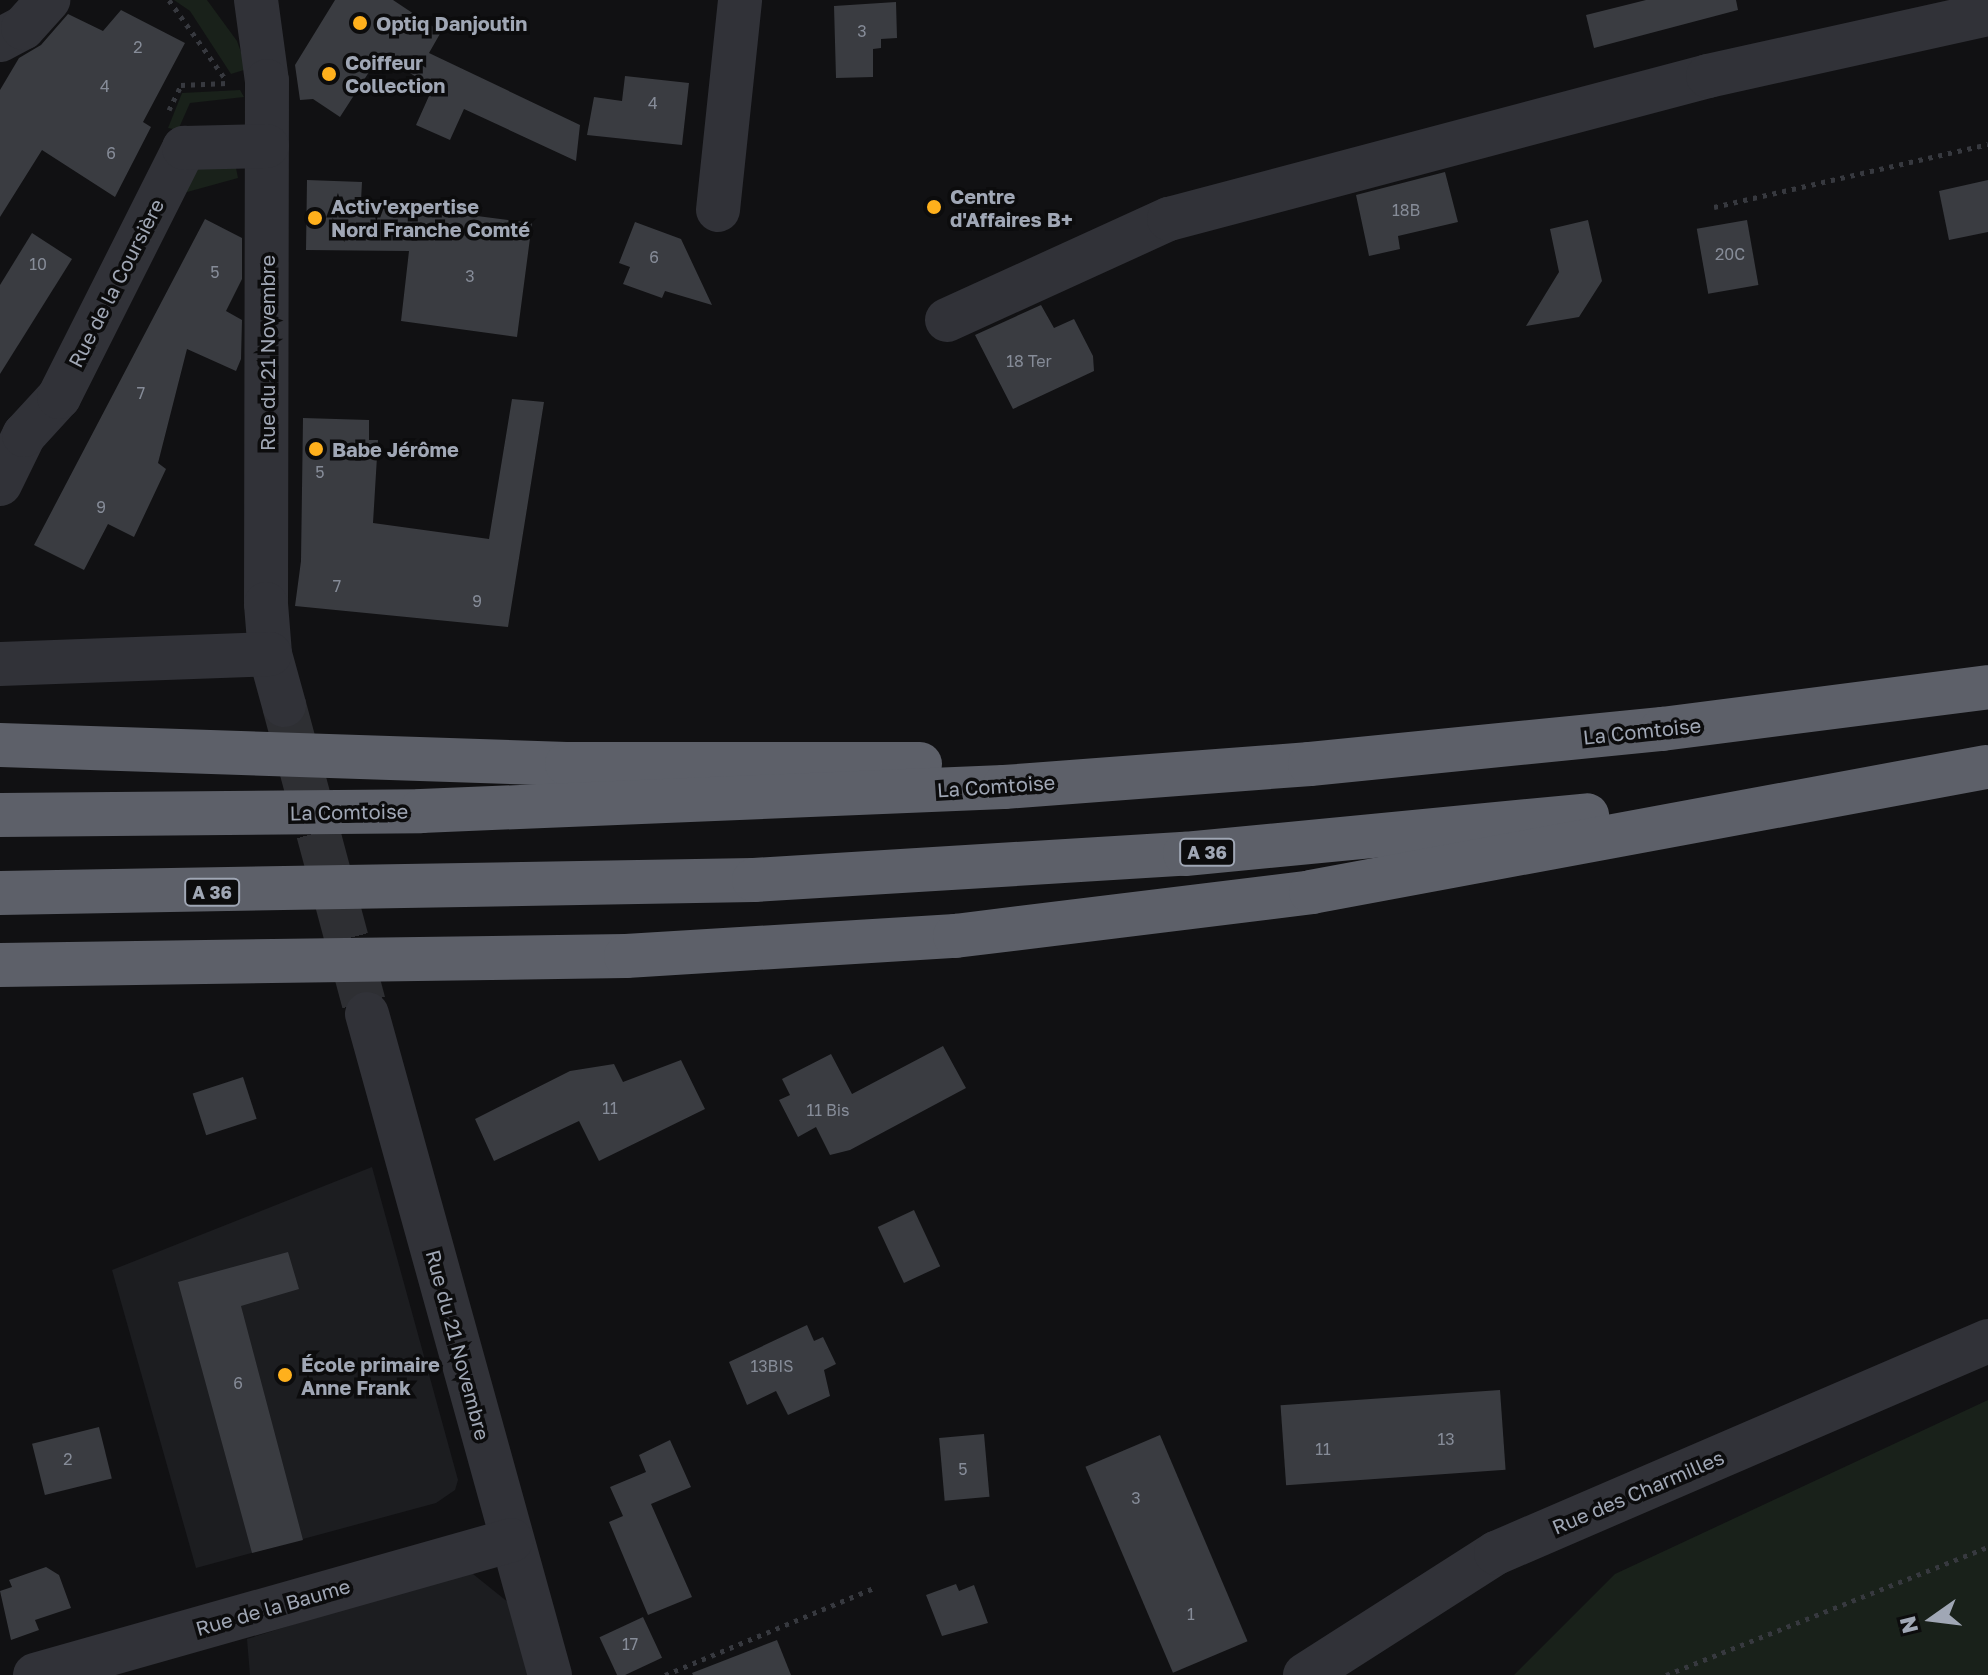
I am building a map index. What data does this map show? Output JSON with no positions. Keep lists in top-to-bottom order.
{
  "streets": {
    "highway": ["La Comtoise", "A 36"],
    "street": [
      "Rue de la Coursière",
      "Rue du 21 Novembre",
      "Rue des Charmilles",
      "Rue de la Baume"
    ]
  },
  "crossings": [
    ["Rue de la Coursière", "Rue du 21 Novembre"],
    ["Rue du 21 Novembre", "Rue de la Baume"]
  ],
  "places": [
    "Optiq Danjoutin",
    "Coiffeur Collection",
    "Centre d'Affaires B+",
    "Activ'expertise Nord Franche Comté",
    "Babe Jérôme",
    "École primaire Anne Frank"
  ],
  "house_numbers": [
    "3",
    "2",
    "4",
    "4",
    "6",
    "18B",
    "20C",
    "6",
    "10",
    "5",
    "3",
    "18 Ter",
    "7",
    "5",
    "9",
    "7",
    "9",
    "11",
    "11 Bis",
    "13BIS",
    "6",
    "13",
    "11",
    "2",
    "5",
    "3",
    "1",
    "17"
  ],
  "north": "left"
}
